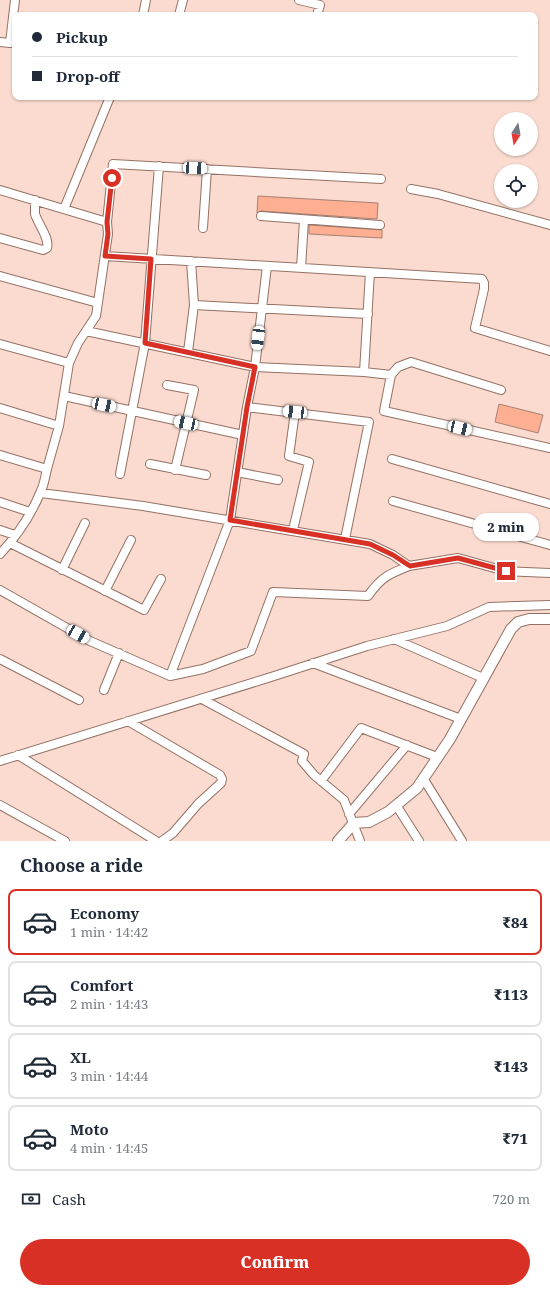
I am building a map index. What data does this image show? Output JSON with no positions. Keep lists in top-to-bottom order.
{
  "north": "bottom",
  "page": {
    "banner": ["Pickup", "Drop-off"],
    "bubble": "2 min",
    "heading": "Choose a ride",
    "list": [
      {
        "name": "Economy",
        "note": "1 min · 14:42",
        "value": "₹84"
      },
      {
        "name": "Comfort",
        "note": "2 min · 14:43",
        "value": "₹113"
      },
      {
        "name": "XL",
        "note": "3 min · 14:44",
        "value": "₹143"
      },
      {
        "name": "Moto",
        "note": "4 min · 14:45",
        "value": "₹71"
      }
    ],
    "pay": ["Cash", "720 m"],
    "buttons": "Confirm"
  }
}
